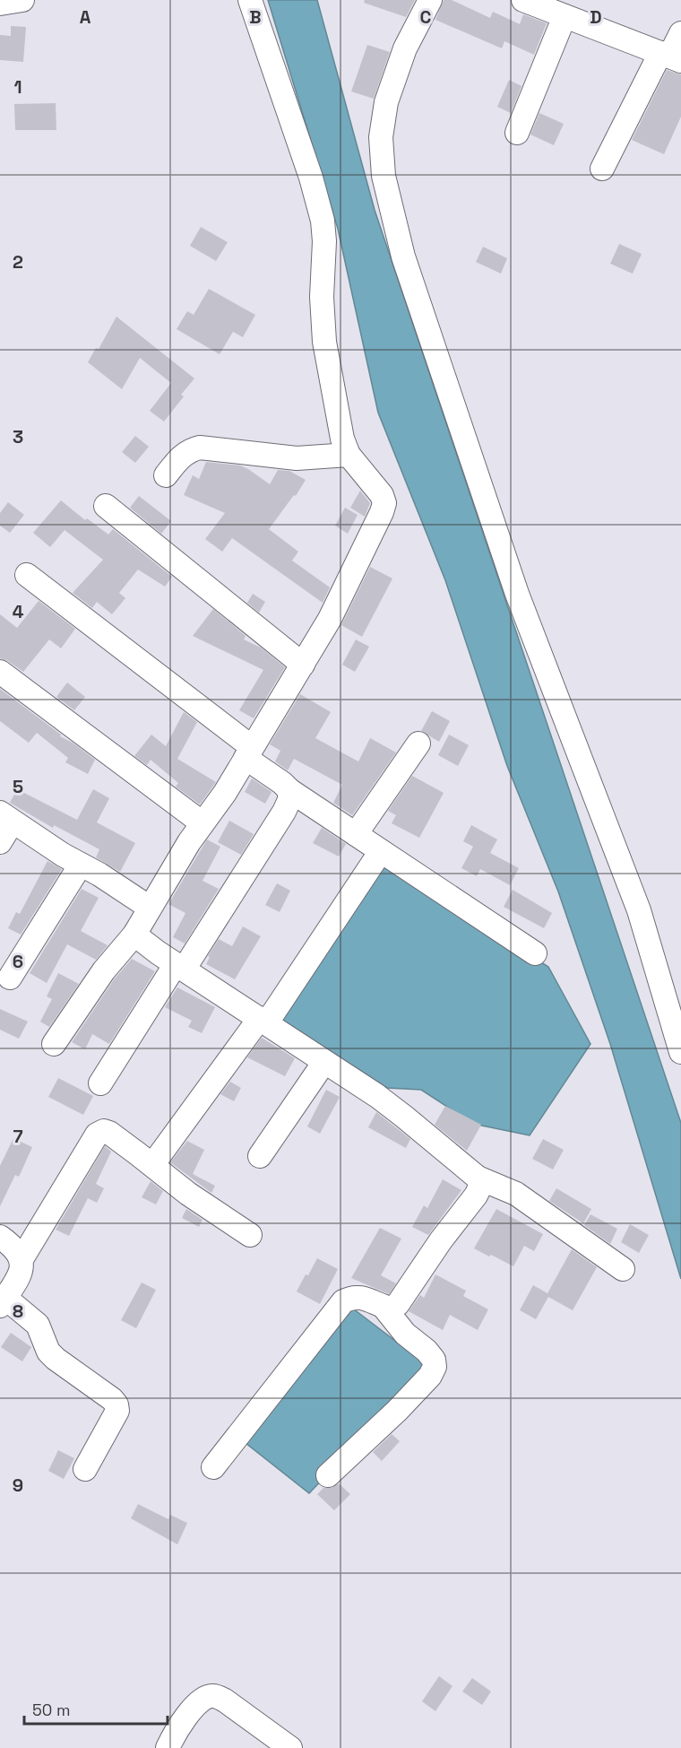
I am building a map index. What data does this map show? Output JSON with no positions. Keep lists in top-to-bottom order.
{
  "scale_bar": "50 m",
  "grid": {
    "columns": [
      "A",
      "B",
      "C",
      "D"
    ],
    "rows": [
      "1",
      "2",
      "3",
      "4",
      "5",
      "6",
      "7",
      "8",
      "9"
    ]
  }
}
